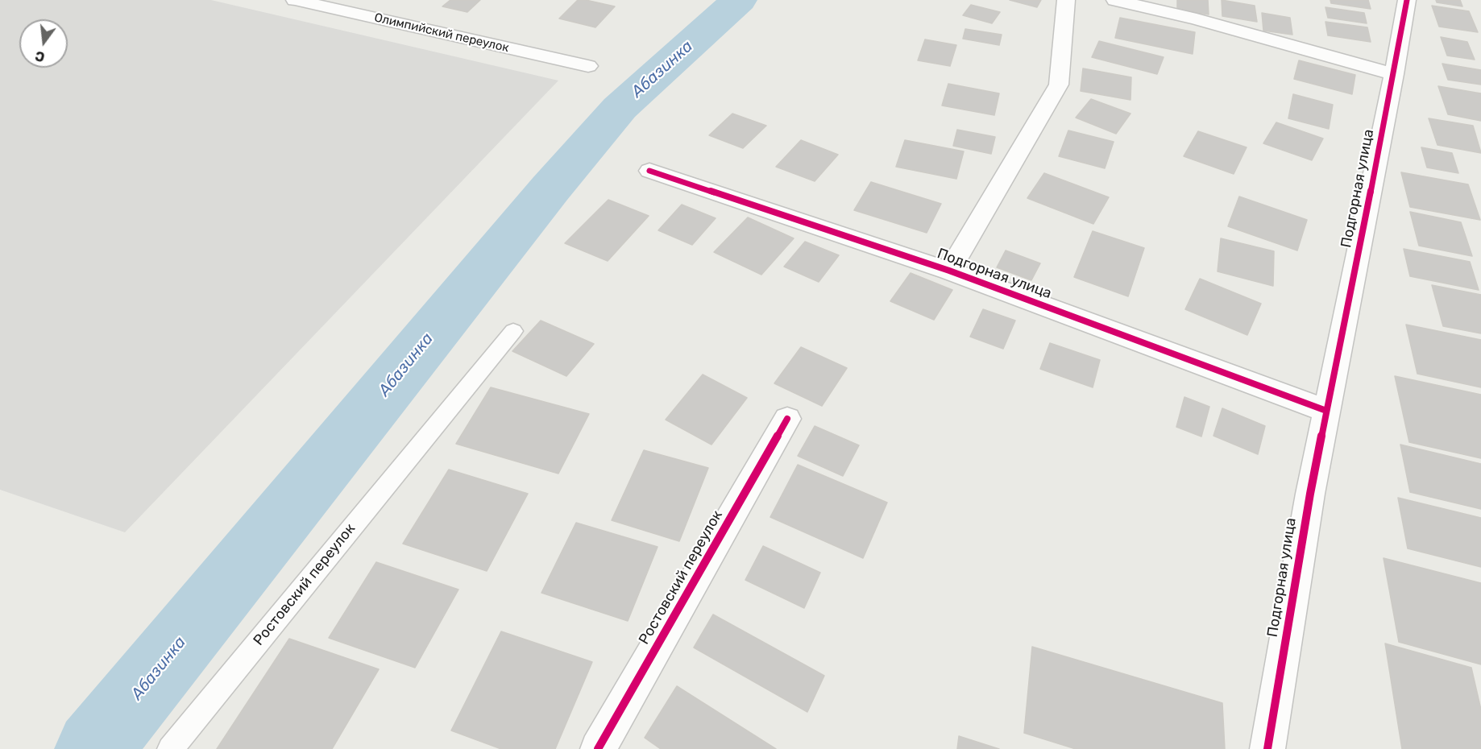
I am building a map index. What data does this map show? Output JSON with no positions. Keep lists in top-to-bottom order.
{
  "streets": {
    "street": ["Олимпийский переулок", "Подгорная улица", "Ростовский переулок"]
  },
  "water": ["Абазинка"],
  "north": "bottom"
}
